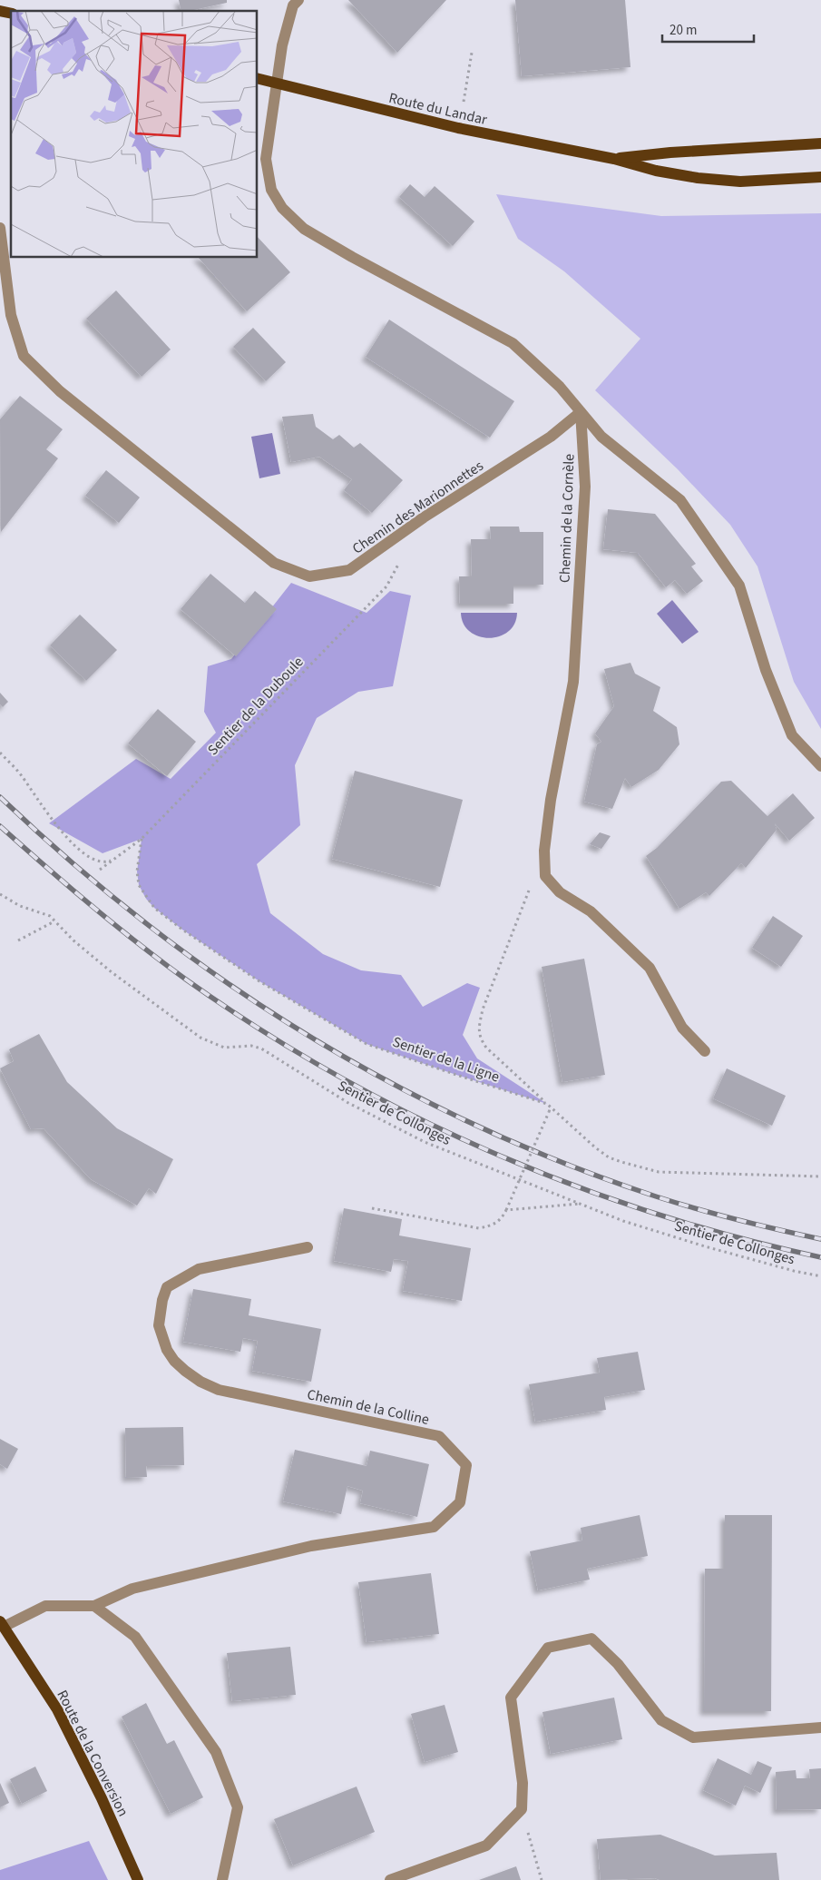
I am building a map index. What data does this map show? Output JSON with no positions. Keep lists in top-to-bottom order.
{
  "streets": {
    "main road": ["Route du Landar", "Route de la Conversion"],
    "street": ["Chemin des Marionnettes", "Chemin de la Cornèle", "Chemin de la Colline"],
    "path": ["Sentier de la Duboule", "Sentier de la Ligne", "Sentier de Collonges"]
  },
  "crossings": [
    ["Chemin des Marionnettes", "Chemin de la Cornèle"],
    ["Sentier de la Duboule", "Sentier de la Ligne"],
    ["Chemin de la Colline", "Route de la Conversion"]
  ],
  "scale_bar": "20 m"
}
